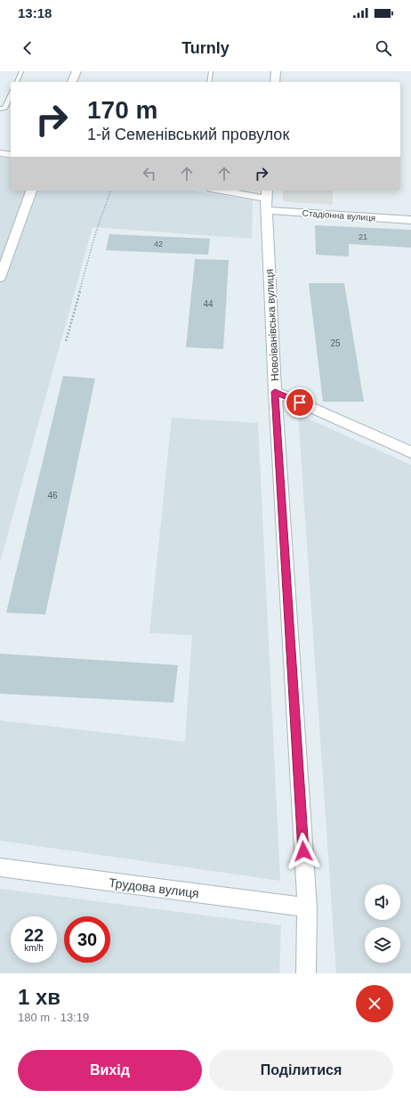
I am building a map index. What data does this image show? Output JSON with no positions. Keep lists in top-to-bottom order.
{
  "streets": {
    "street": ["Стадіонна вулиця", "Новоіванівська вулиця", "Трудова вулиця"]
  },
  "crossings": [
    ["Стадіонна вулиця", "Новоіванівська вулиця"],
    ["Новоіванівська вулиця", "Трудова вулиця"]
  ],
  "house_numbers": [
    "21",
    "42",
    "44",
    "25",
    "46"
  ],
  "page": {
    "status": "13:18",
    "header": "Turnly",
    "turn": ["170 m", "1-й Семенівський провулок"],
    "speed": "22 km/h",
    "limit": "30",
    "heading": ["1 хв", "180 m · 13:19"],
    "buttons": ["Вихід", "Поділитися"]
  }
}
